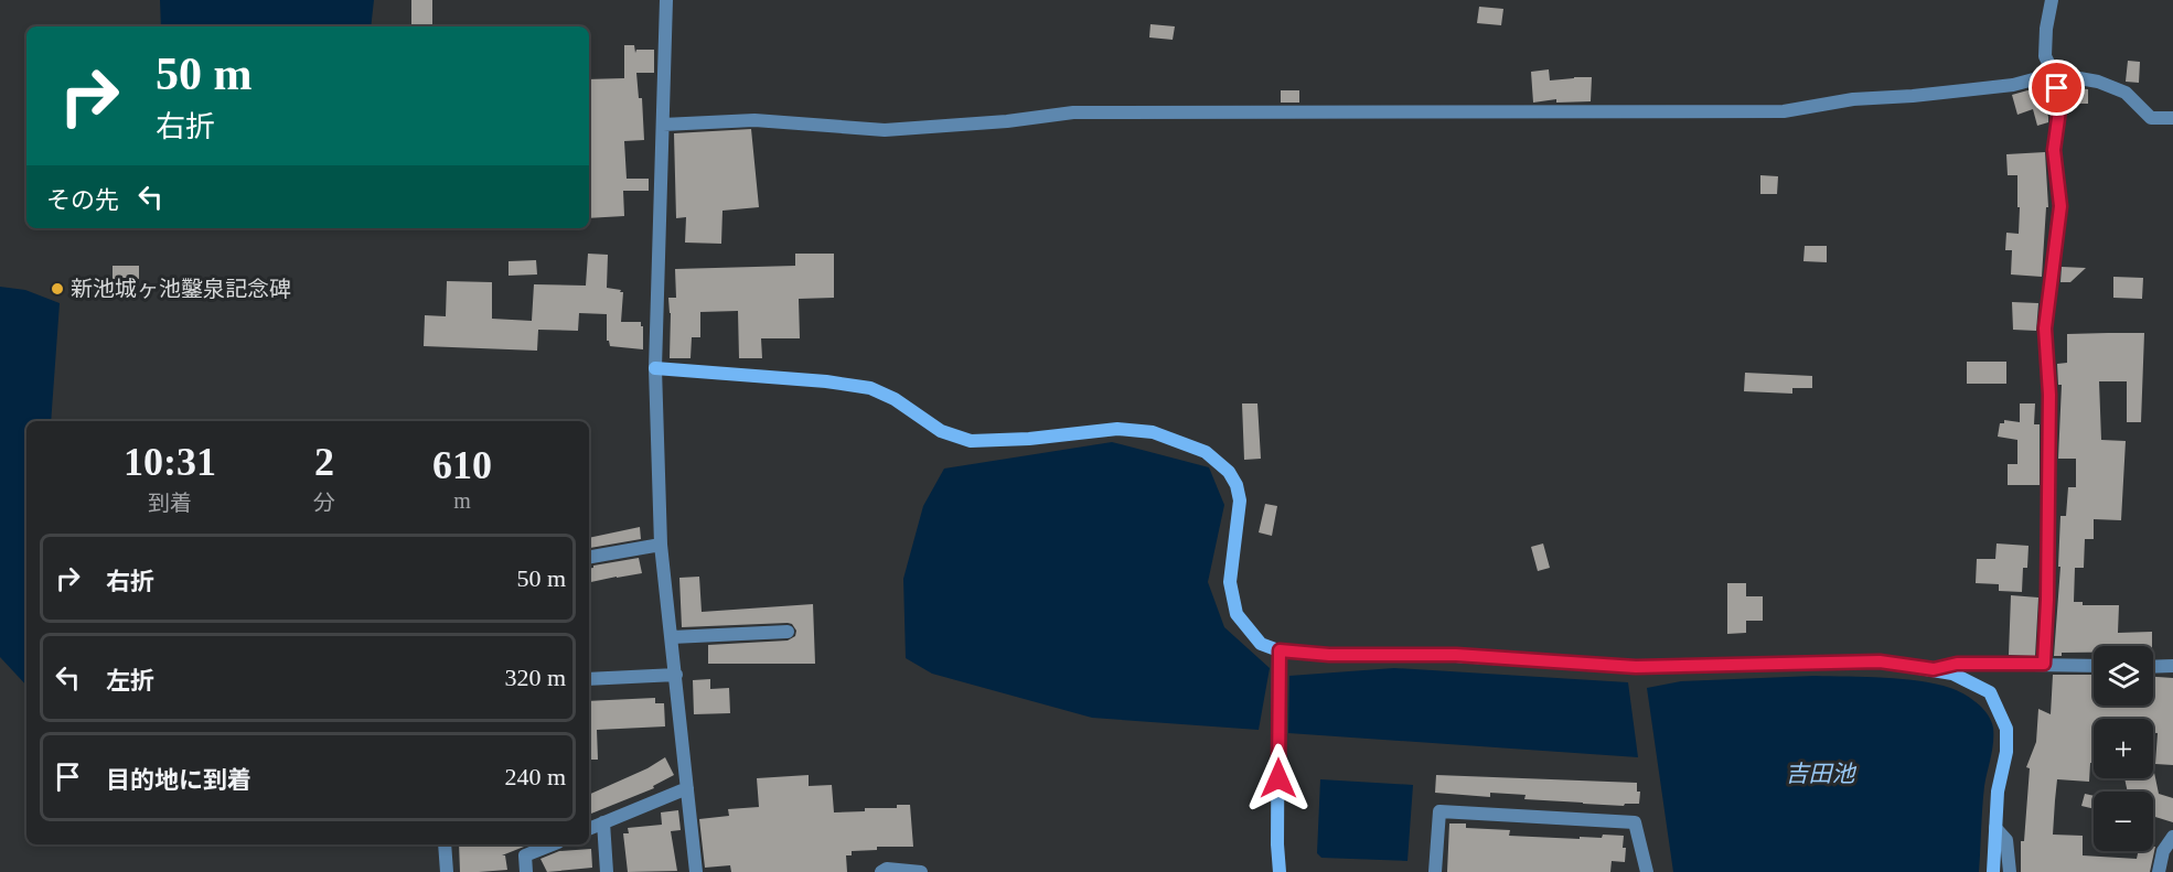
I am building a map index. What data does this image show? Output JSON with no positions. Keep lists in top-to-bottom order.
{
  "water": ["吉田池"],
  "places": ["新池城ヶ池鑿泉記念碑"],
  "page": {
    "turn": ["50 m", "右折"],
    "then": "その先",
    "eta": [
      "10:31",
      "到着",
      "2",
      "分",
      "610",
      "m"
    ],
    "list": [
      {
        "name": "右折",
        "value": "50 m"
      },
      {
        "name": "左折",
        "value": "320 m"
      },
      {
        "name": "目的地に到着",
        "value": "240 m"
      }
    ],
    "map_buttons": ["+", "−"]
  }
}
